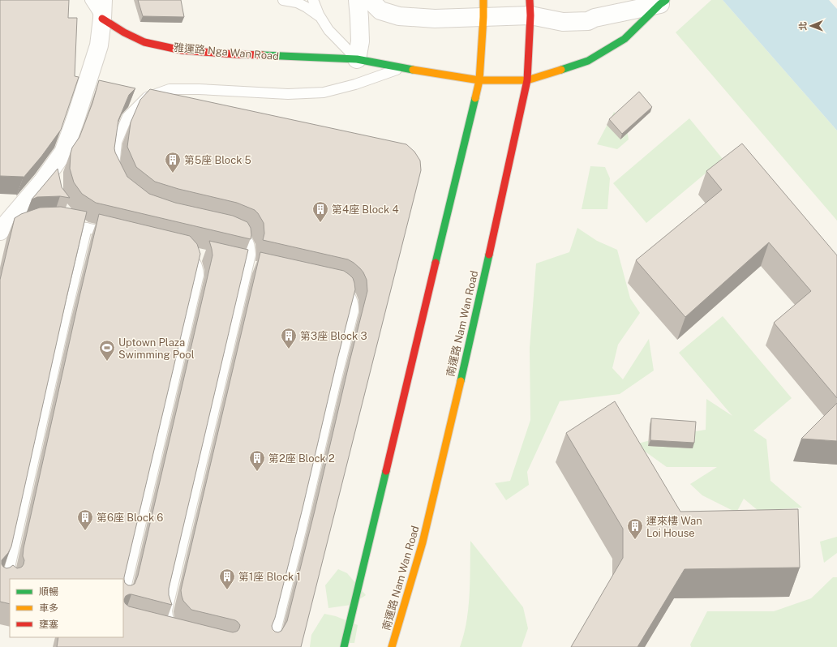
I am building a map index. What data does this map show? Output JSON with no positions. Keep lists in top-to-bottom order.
{
  "streets": {
    "main road": ["雅運路 Nga Wan Road", "南運路 Nam Wan Road"]
  },
  "crossings": [
    ["雅運路 Nga Wan Road", "南運路 Nam Wan Road"]
  ],
  "places": {
    "building": [
      "第5座 Block 5",
      "第4座 Block 4",
      "第3座 Block 3",
      "第2座 Block 2",
      "第6座 Block 6",
      "運來樓 Wan Loi House",
      "第1座 Block 1"
    ],
    "sports": ["Uptown Plaza Swimming Pool"]
  },
  "legend": ["順暢", "車多", "壅塞"],
  "north": "left"
}
